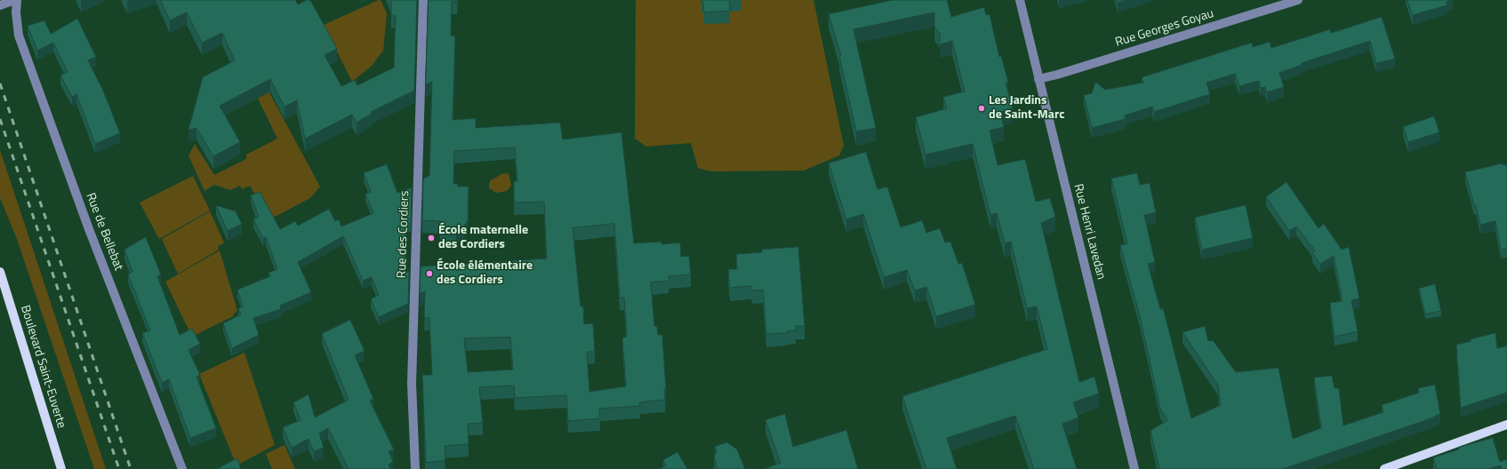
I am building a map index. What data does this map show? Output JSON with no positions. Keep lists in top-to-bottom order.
{
  "streets": {
    "main road": ["Boulevard Saint-Euverte"],
    "street": [
      "Rue Georges Goyau",
      "Rue de Bellebat",
      "Rue Henri Lavedan",
      "Rue des Cordiers"
    ]
  },
  "crossings": [
    ["Rue Georges Goyau", "Rue Henri Lavedan"]
  ],
  "places": ["Les Jardins de Saint-Marc", "École maternelle des Cordiers", "École élémentaire des Cordiers"]
}
